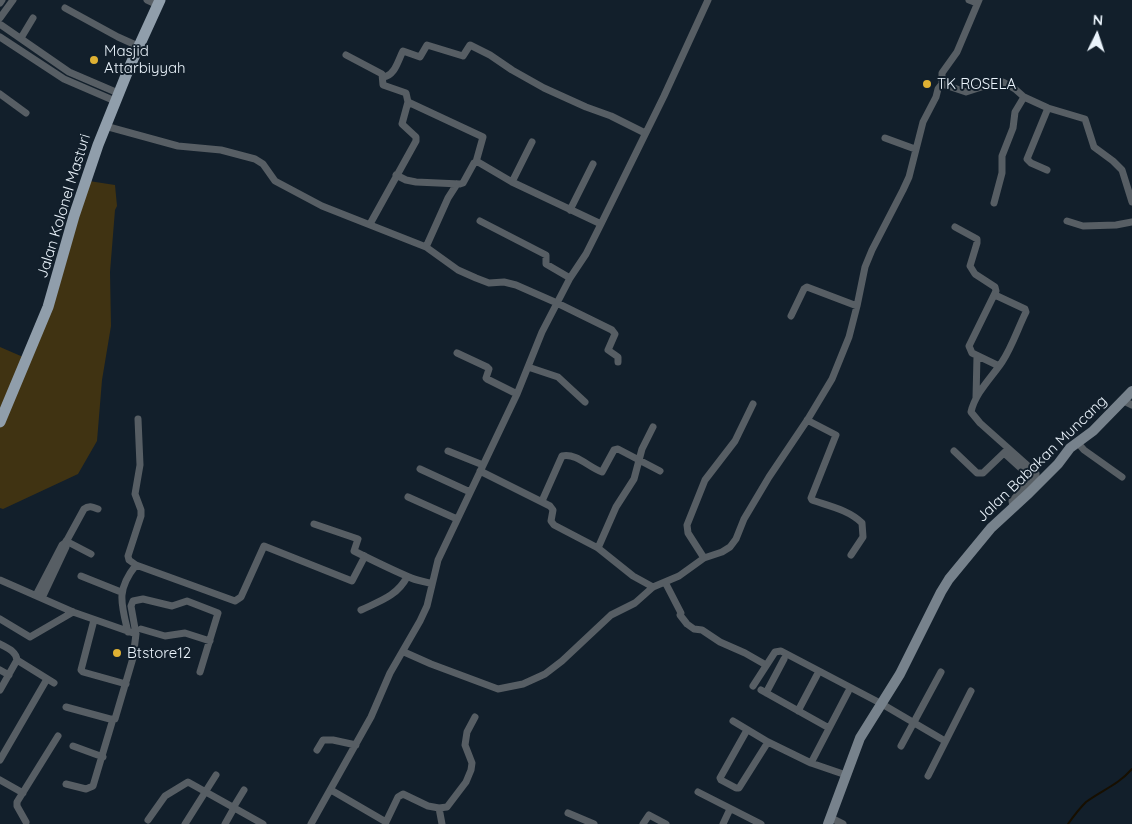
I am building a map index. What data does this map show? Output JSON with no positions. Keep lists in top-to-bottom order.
{
  "streets": {
    "main road": ["Jalan Kolonel Masturi"],
    "street": ["Jalan Babakan Muncang"]
  },
  "places": ["Masjid Attarbiyyah", "TK ROSELA", "Btstore12"],
  "north": "top"
}
